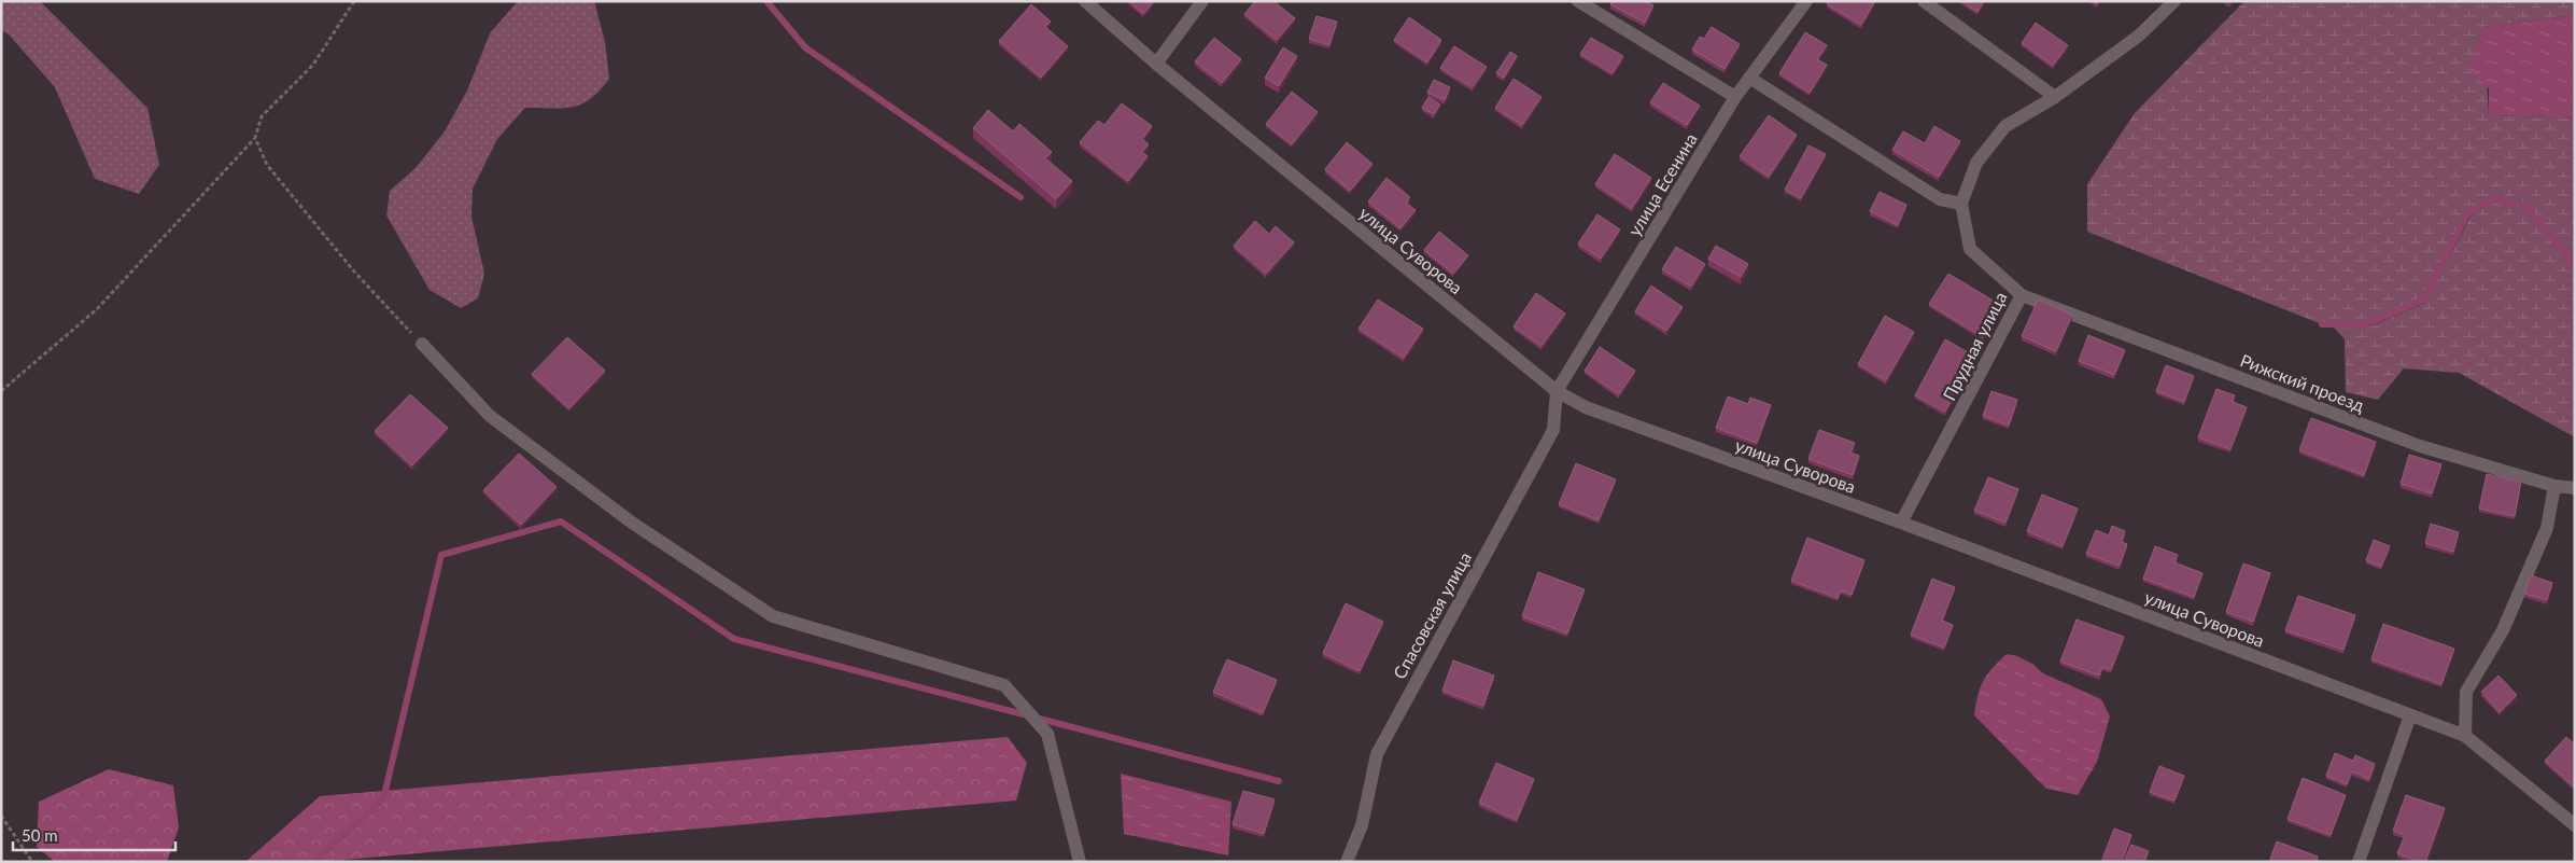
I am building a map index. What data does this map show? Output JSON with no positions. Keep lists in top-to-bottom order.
{
  "streets": {
    "street": [
      "улица Есенина",
      "улица Суворова",
      "Прудная улица",
      "Рижский проезд",
      "Спасовская улица"
    ]
  },
  "crossings": [
    ["улица Есенина", "улица Суворова"],
    ["улица Есенина", "Спасовская улица"],
    ["улица Суворова", "Прудная улица"],
    ["улица Суворова", "Спасовская улица"],
    ["Прудная улица", "Рижский проезд"]
  ],
  "scale_bar": "50 m"
}
